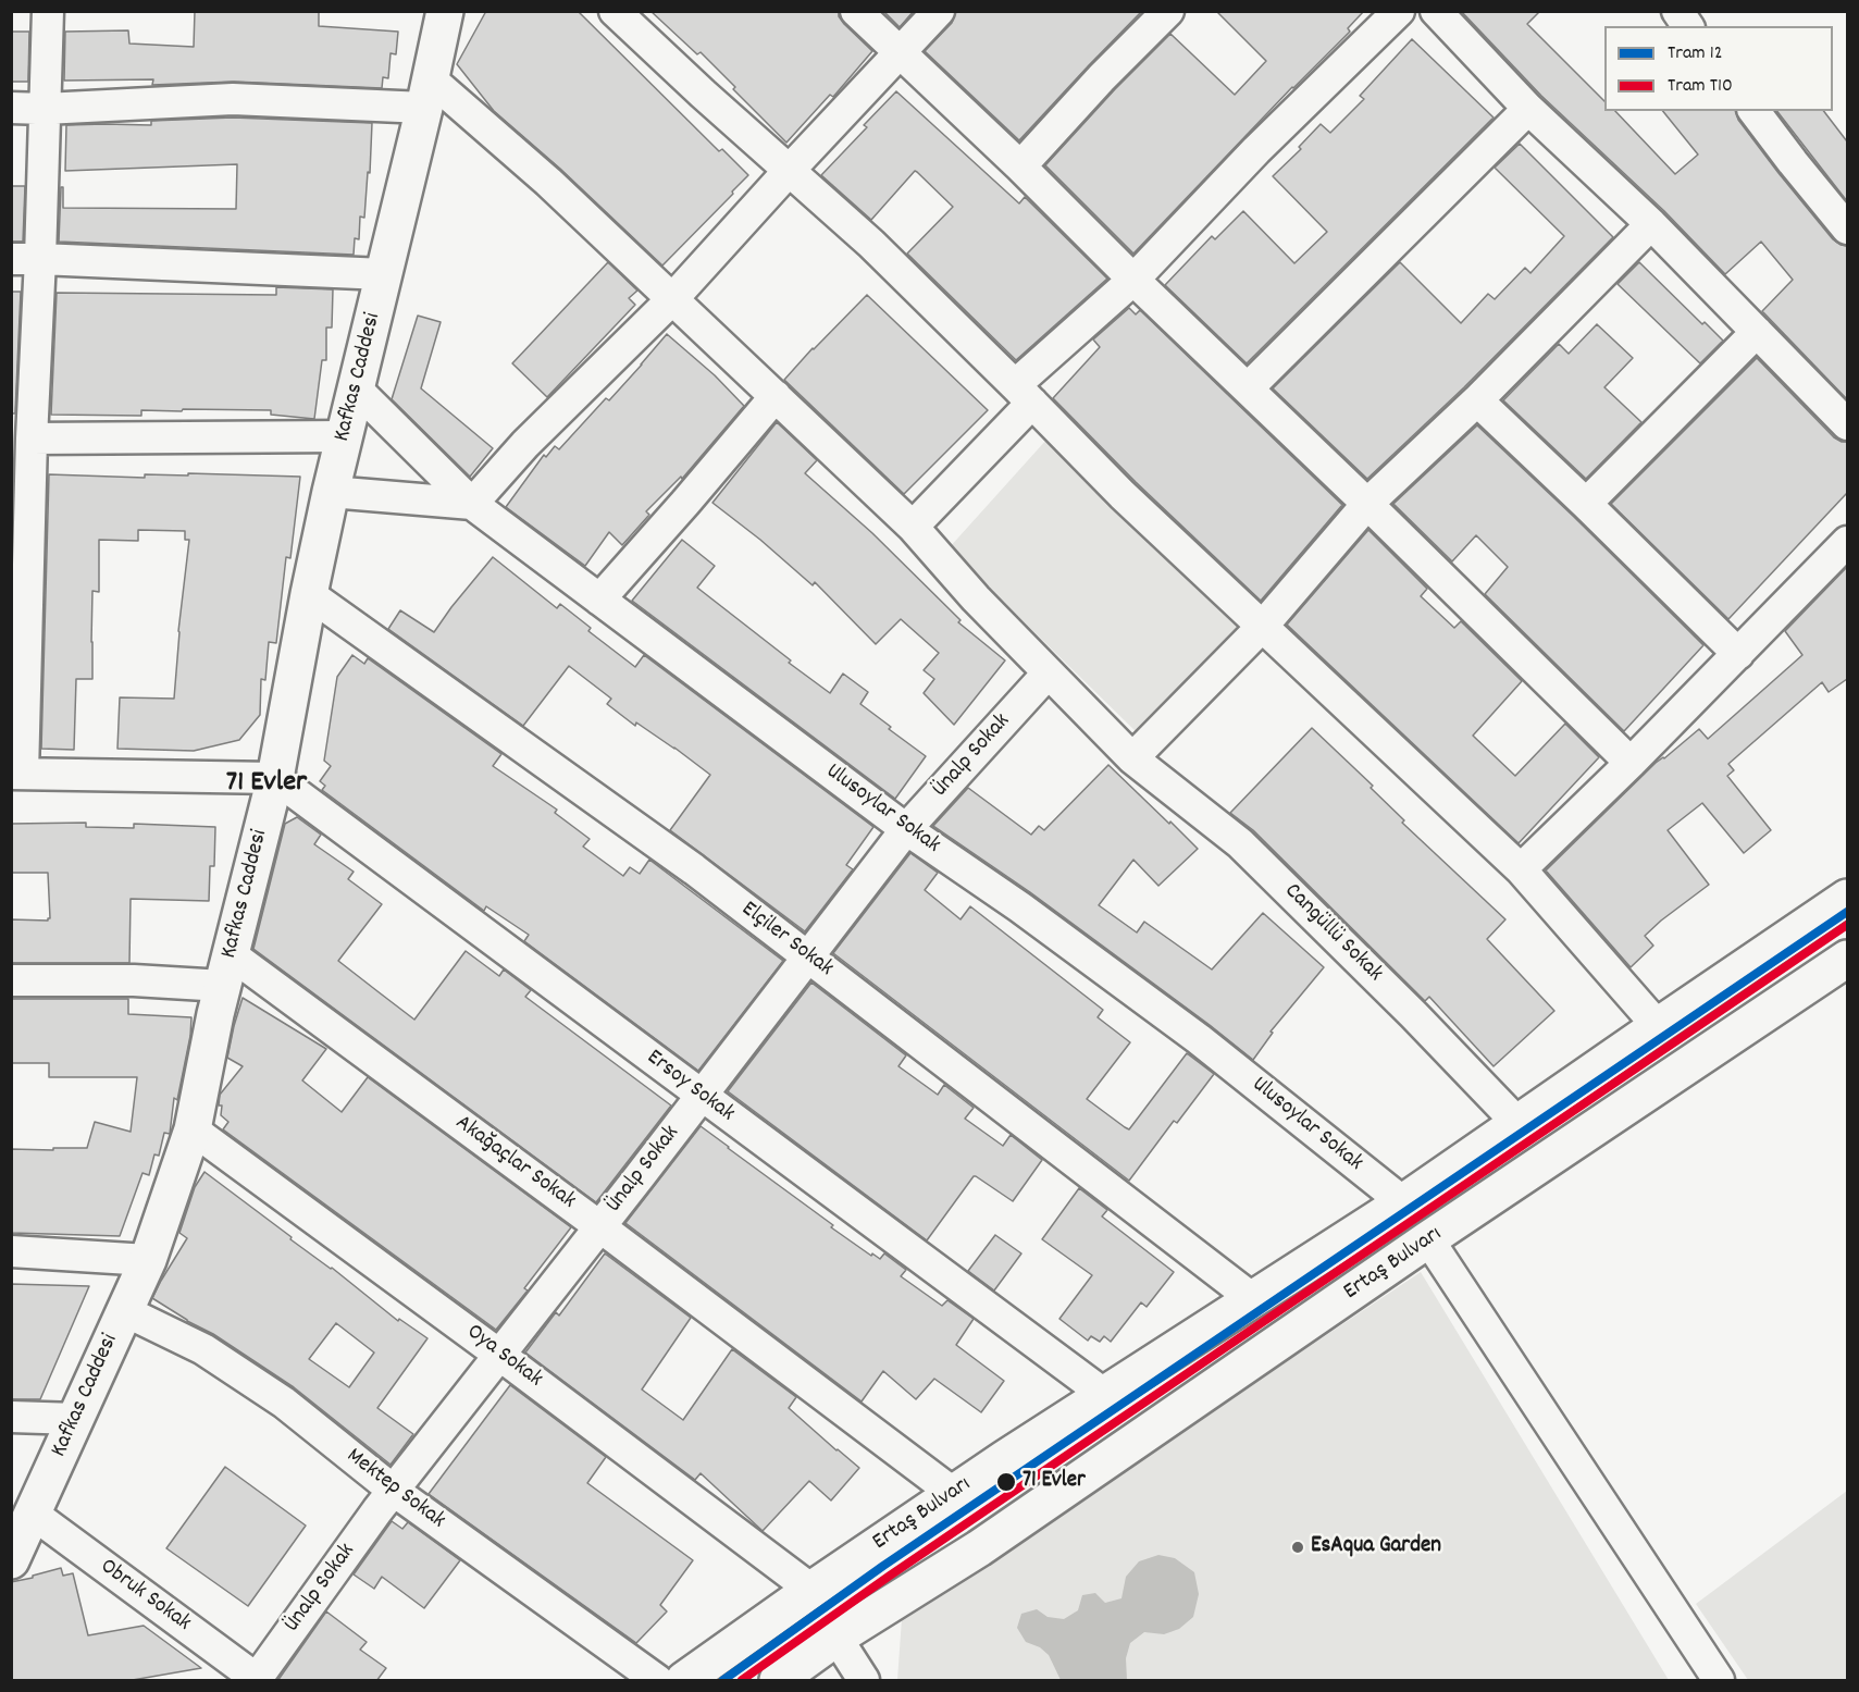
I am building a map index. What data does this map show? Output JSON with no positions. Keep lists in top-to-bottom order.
{
  "streets": {
    "main road": ["Kafkas Caddesi", "Ertaş Bulvarı"],
    "street": [
      "Ünalp Sokak",
      "Ulusoylar Sokak",
      "Cangüllü Sokak",
      "Elçiler Sokak",
      "Ersoy Sokak",
      "Akağaçlar Sokak",
      "Oya Sokak",
      "Mektep Sokak",
      "Obruk Sokak"
    ]
  },
  "crossings": [
    ["Kafkas Caddesi", "Ulusoylar Sokak"],
    ["Kafkas Caddesi", "Cangüllü Sokak"],
    ["Kafkas Caddesi", "Elçiler Sokak"],
    ["Kafkas Caddesi", "Ersoy Sokak"],
    ["Kafkas Caddesi", "Akağaçlar Sokak"],
    ["Kafkas Caddesi", "Oya Sokak"],
    ["Kafkas Caddesi", "Mektep Sokak"],
    ["Kafkas Caddesi", "Obruk Sokak"],
    ["Ünalp Sokak", "Ulusoylar Sokak"],
    ["Ünalp Sokak", "Cangüllü Sokak"],
    ["Ünalp Sokak", "Elçiler Sokak"],
    ["Ünalp Sokak", "Ersoy Sokak"],
    ["Ünalp Sokak", "Akağaçlar Sokak"],
    ["Ünalp Sokak", "Oya Sokak"],
    ["Ünalp Sokak", "Mektep Sokak"],
    ["Ünalp Sokak", "Obruk Sokak"],
    ["Ulusoylar Sokak", "Ertaş Bulvarı"],
    ["Cangüllü Sokak", "Ertaş Bulvarı"],
    ["Elçiler Sokak", "Ertaş Bulvarı"],
    ["Ersoy Sokak", "Ertaş Bulvarı"],
    ["Akağaçlar Sokak", "Ertaş Bulvarı"],
    ["Ertaş Bulvarı", "Oya Sokak"]
  ],
  "districts": ["71 Evler"],
  "places": ["71 Evler", "EsAqua Garden"],
  "lines": ["tram line 12", "tram line T10"],
  "legend": ["Tram 12", "Tram T10"]
}
